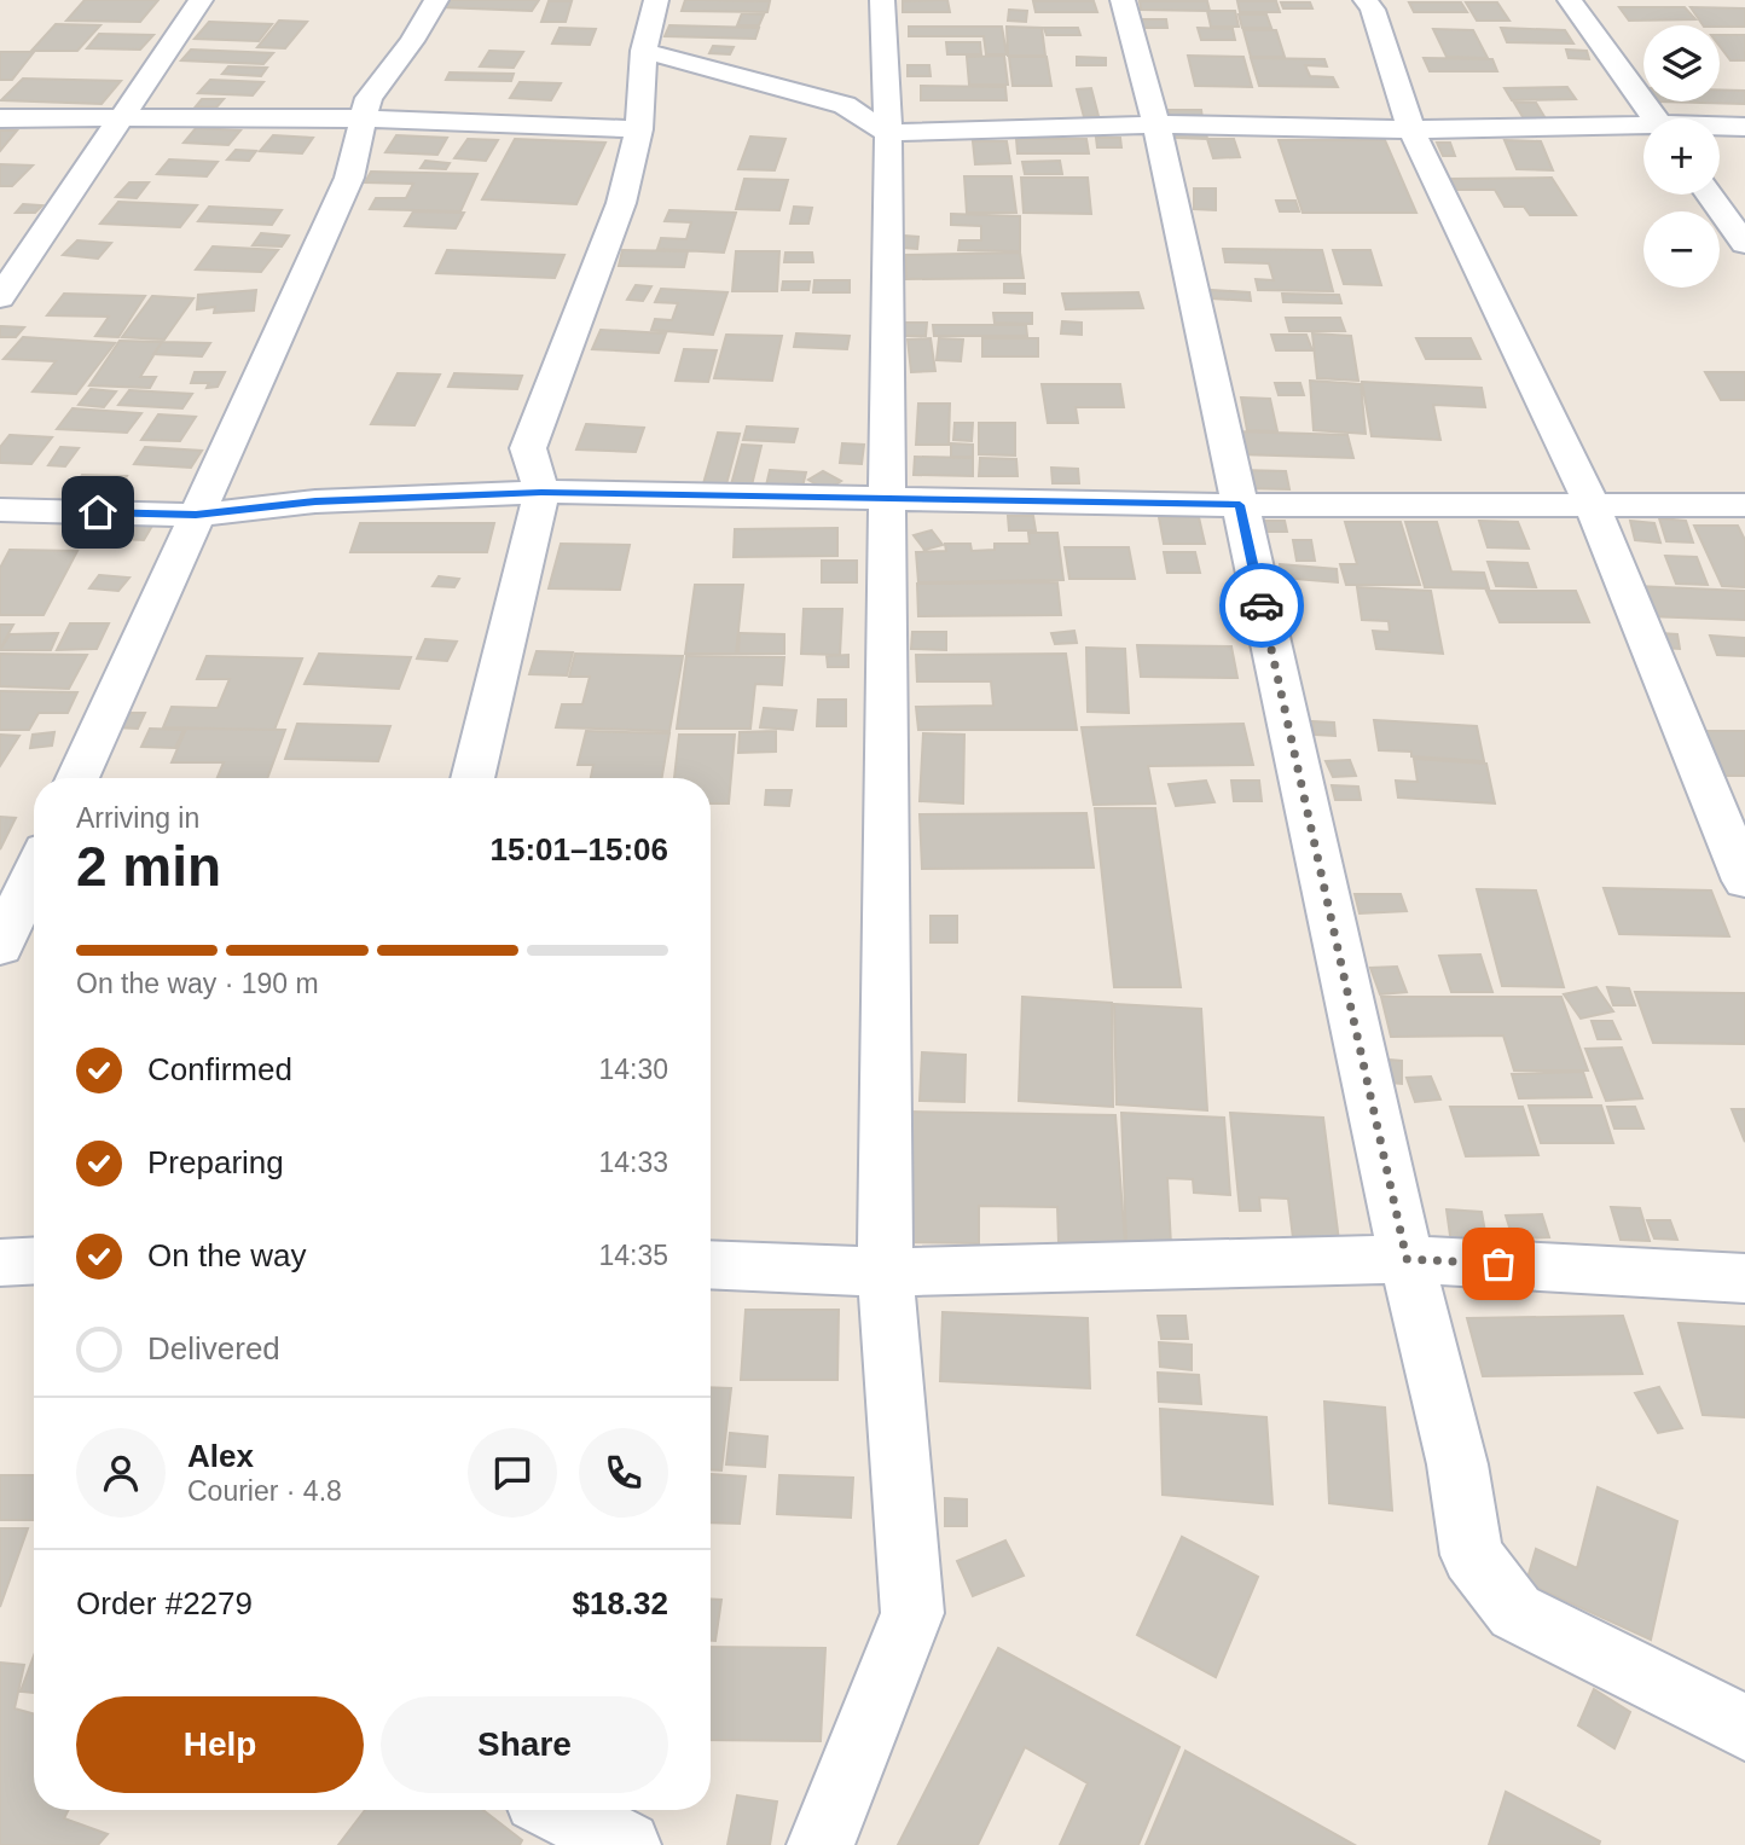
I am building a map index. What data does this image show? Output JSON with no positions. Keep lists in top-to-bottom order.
{
  "page": {
    "map_buttons": ["+", "−"],
    "heading": ["2 min", "Arriving in", "15:01–15:06"],
    "panel": [
      "Alex",
      "Courier · 4.8",
      "Order #2279",
      "$18.32"
    ],
    "bar": "On the way · 190 m",
    "list": [
      ["Confirmed", "14:30"],
      ["Preparing", "14:33"],
      ["On the way", "14:35"],
      "Delivered"
    ],
    "buttons": ["Help", "Share"]
  }
}
